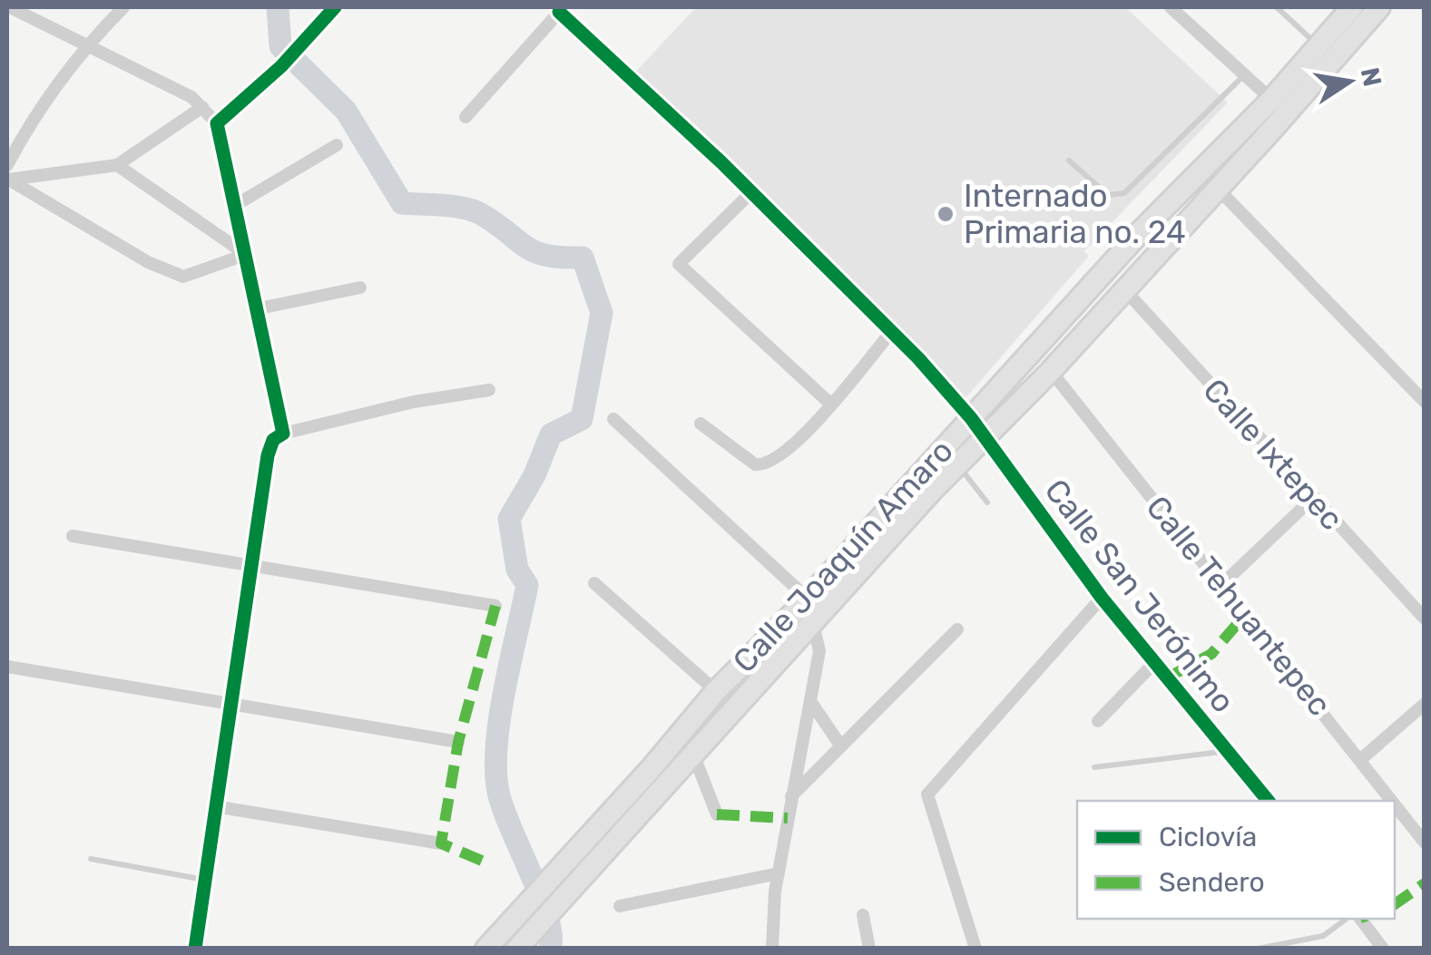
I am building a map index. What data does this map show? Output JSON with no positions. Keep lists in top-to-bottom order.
{
  "streets": {
    "main road": ["Calle Joaquín Amaro"],
    "street": ["Calle Ixtepec", "Calle San Jerónimo", "Calle Tehuantepec"]
  },
  "crossings": [
    ["Calle Ixtepec", "Calle Joaquín Amaro"],
    ["Calle Joaquín Amaro", "Calle San Jerónimo"],
    ["Calle Joaquín Amaro", "Calle Tehuantepec"]
  ],
  "places": ["Internado Primaria no. 24"],
  "legend": ["Ciclovía", "Sendero"],
  "north": "right"
}
